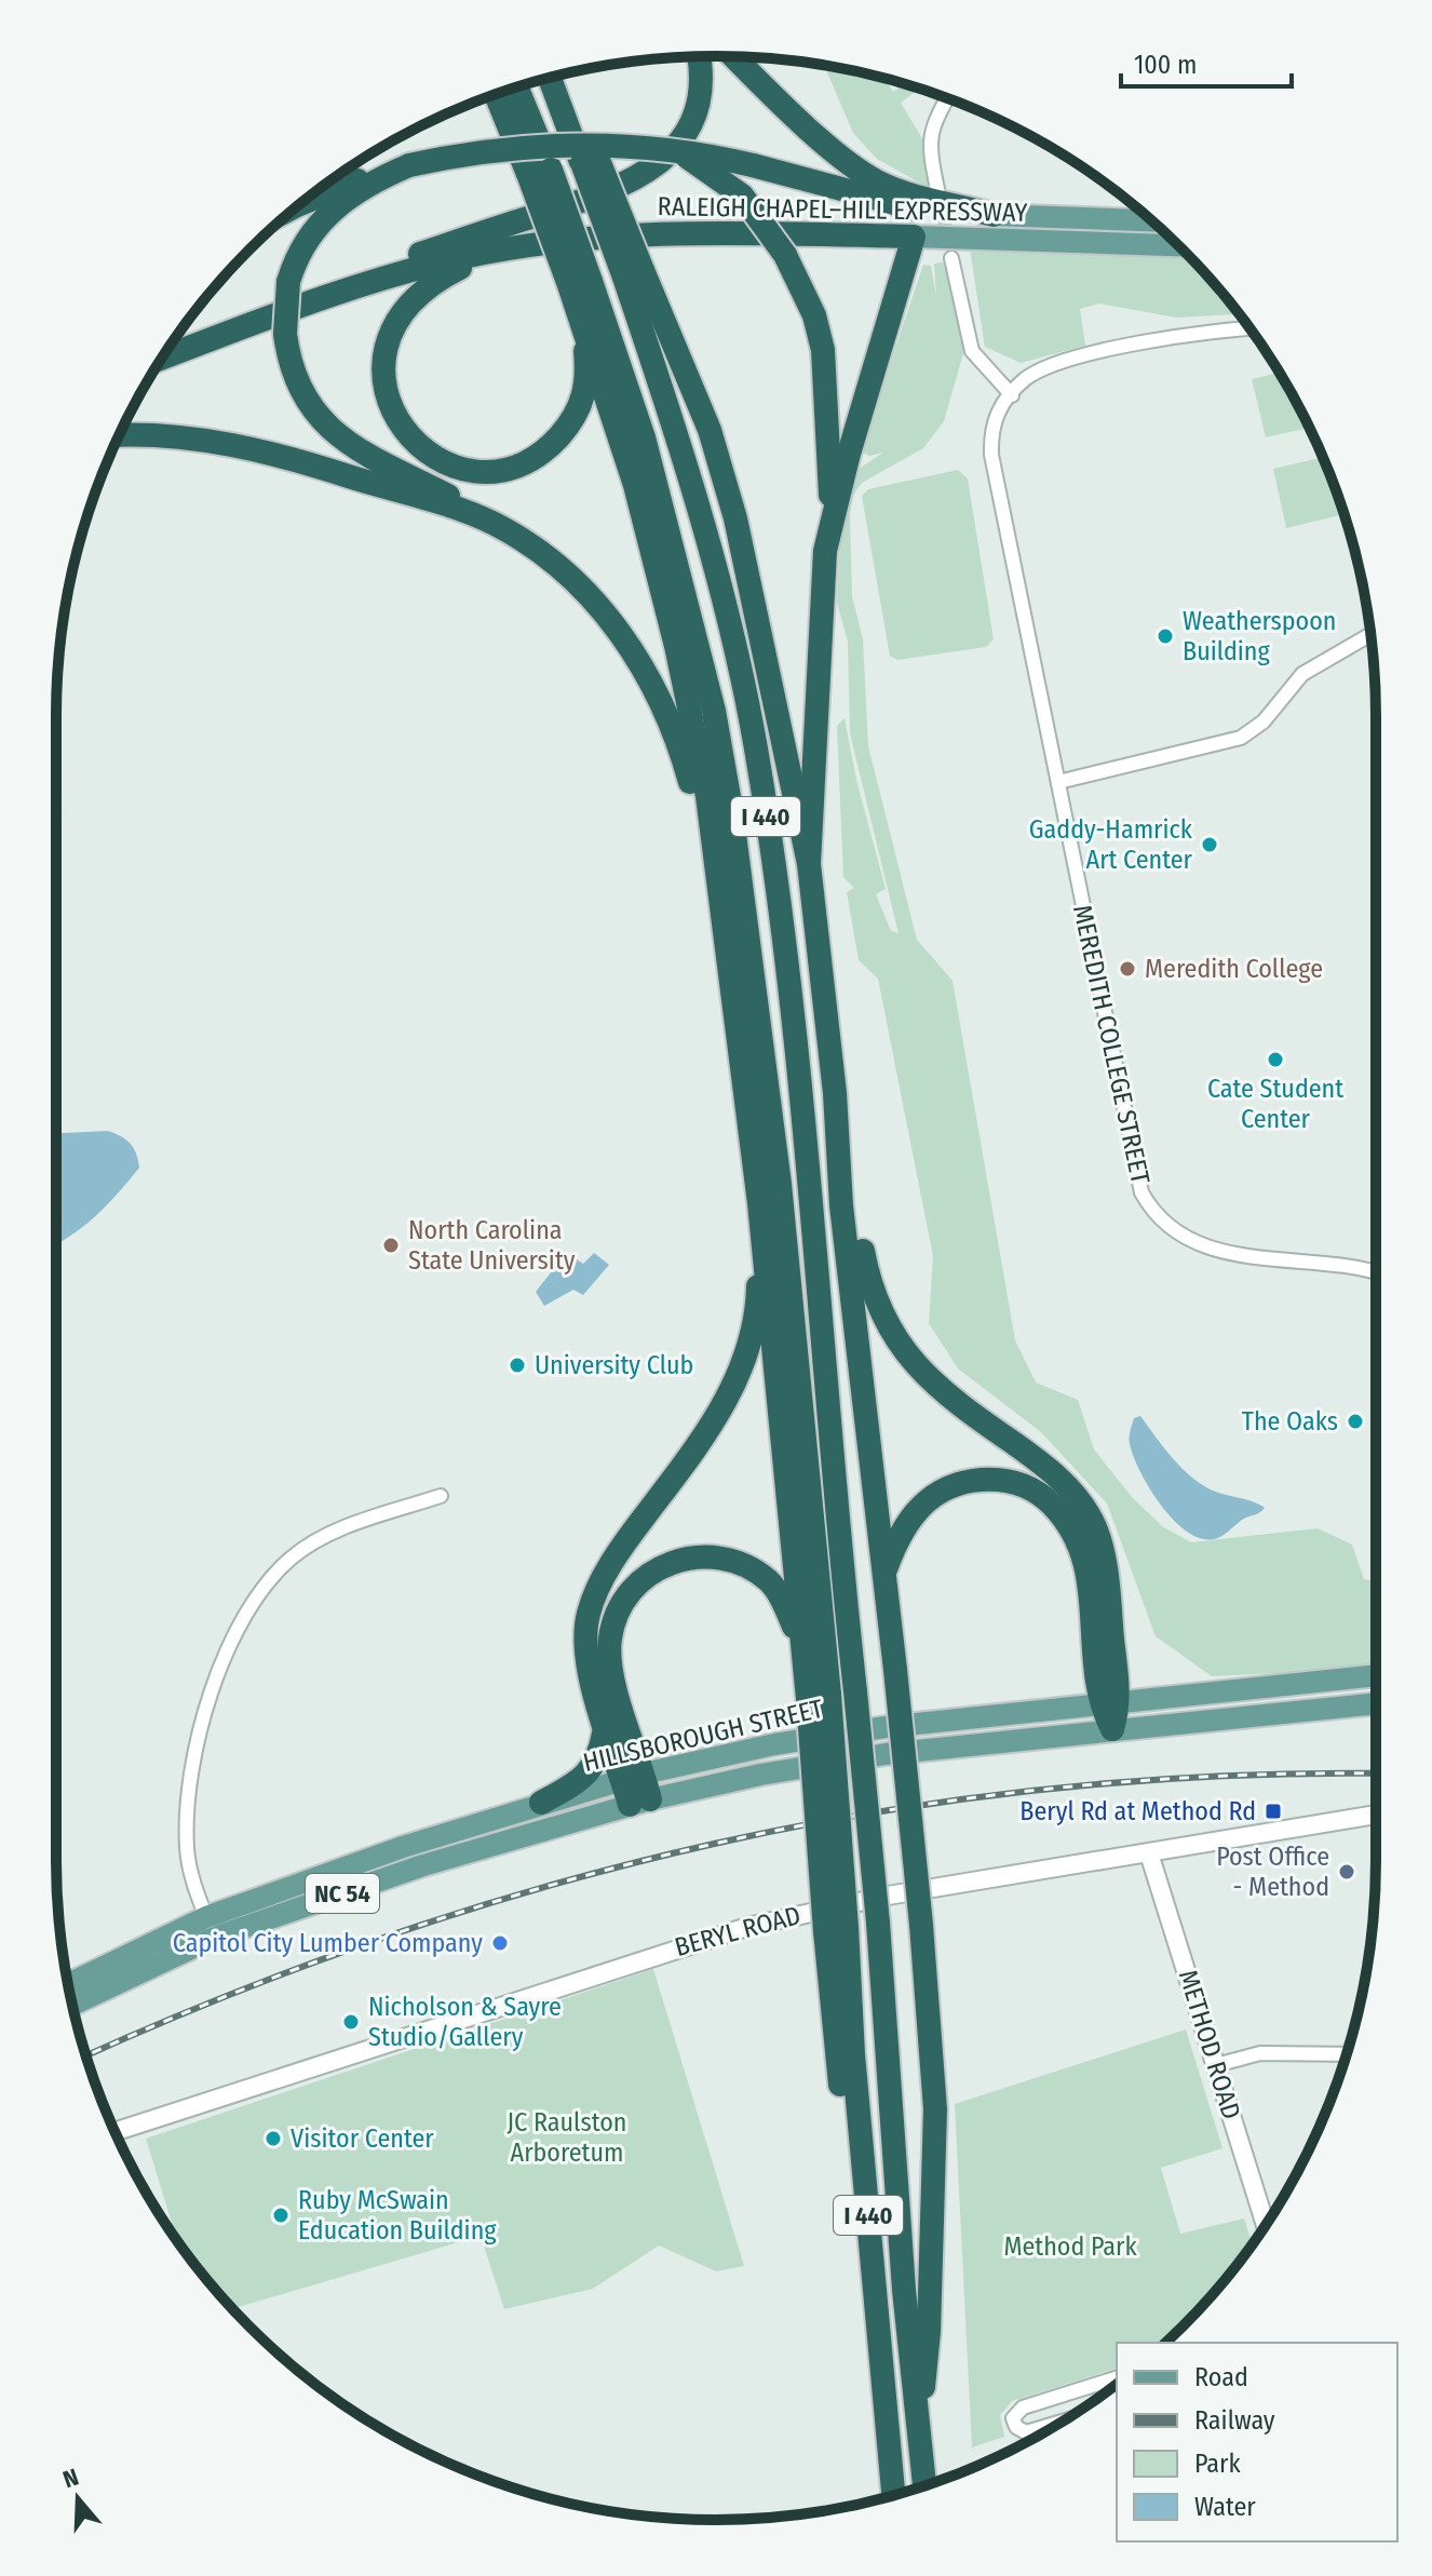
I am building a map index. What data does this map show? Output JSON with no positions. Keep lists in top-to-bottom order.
{
  "streets": {
    "highway": ["RALEIGH CHAPEL–HILL EXPRESSWAY", "I 440"],
    "main road": ["HILLSBOROUGH STREET", "NC 54"],
    "street": ["MEREDITH COLLEGE STREET", "BERYL ROAD", "METHOD ROAD"]
  },
  "crossings": [
    ["BERYL ROAD", "METHOD ROAD"]
  ],
  "parks": ["JC Raulston Arboretum", "Method Park"],
  "places": {
    "other": [
      "Weatherspoon Building",
      "Gaddy-Hamrick Art Center",
      "Meredith College",
      "Cate Student Center",
      "North Carolina State University",
      "University Club",
      "The Oaks",
      "Post Office - Method",
      "Capitol City Lumber Company",
      "Nicholson & Sayre Studio/Gallery",
      "Visitor Center",
      "Ruby McSwain Education Building"
    ],
    "transit": ["Beryl Rd at Method Rd"]
  },
  "legend": [
    "Road",
    "Railway",
    "Park",
    "Water"
  ],
  "scale_bar": "100 m",
  "north": "top"
}
